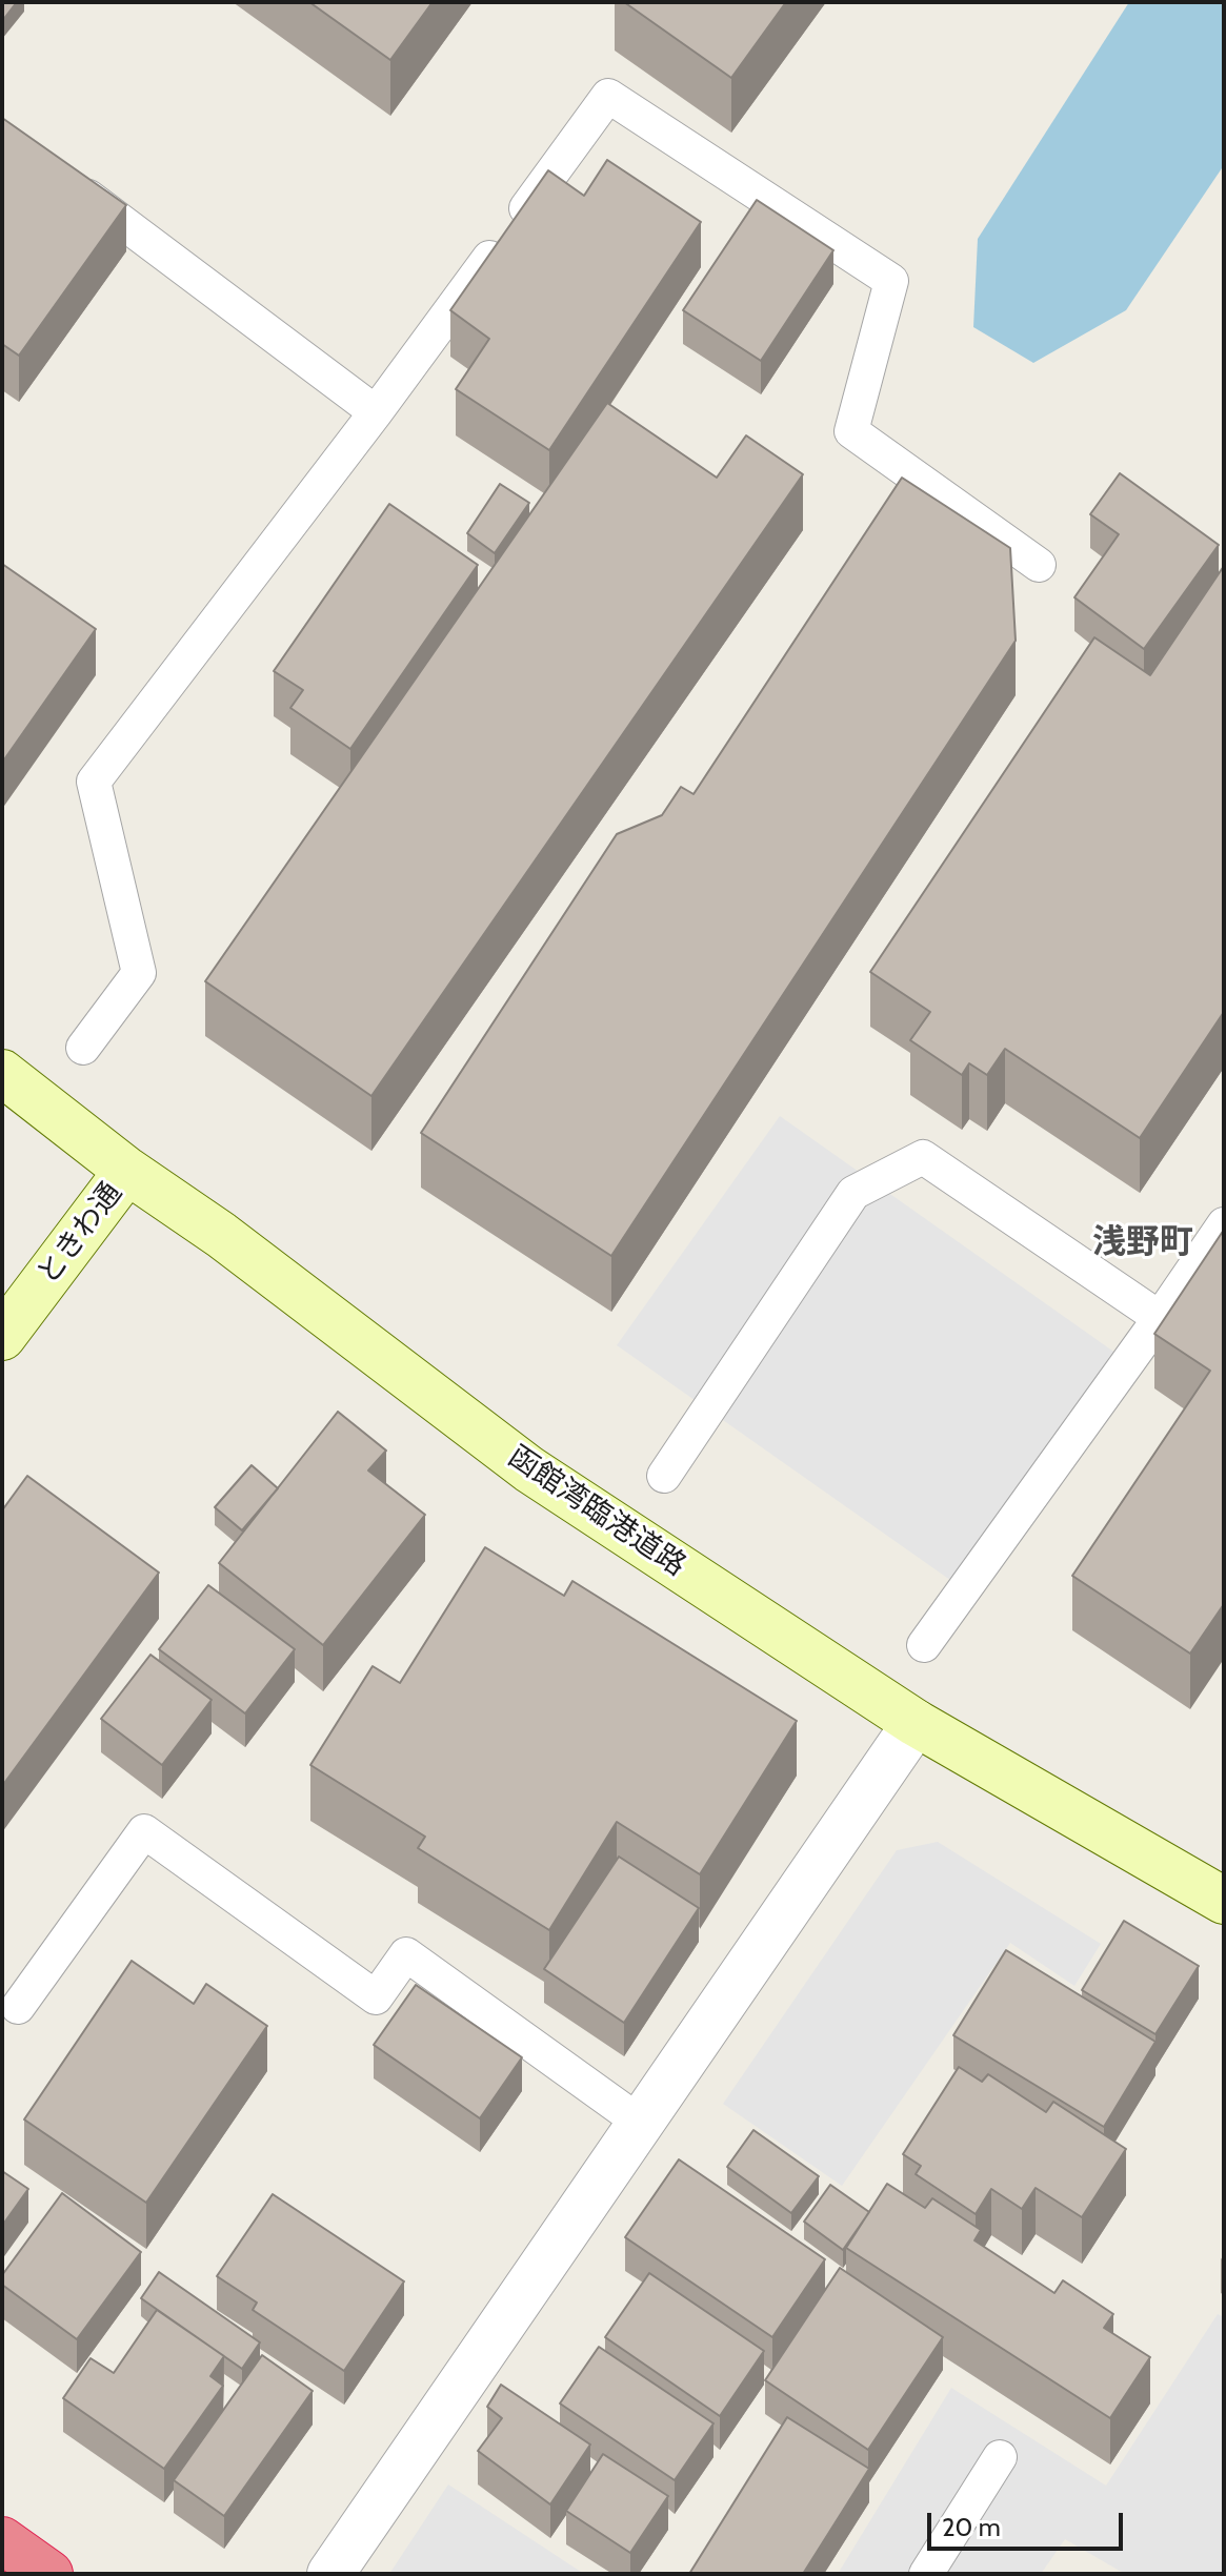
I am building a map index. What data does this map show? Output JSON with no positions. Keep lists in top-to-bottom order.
{
  "streets": {
    "street": ["ときわ通", "函館湾臨港道路"]
  },
  "crossings": [
    ["ときわ通", "函館湾臨港道路"]
  ],
  "districts": ["浅野町"],
  "scale_bar": "20 m"
}
